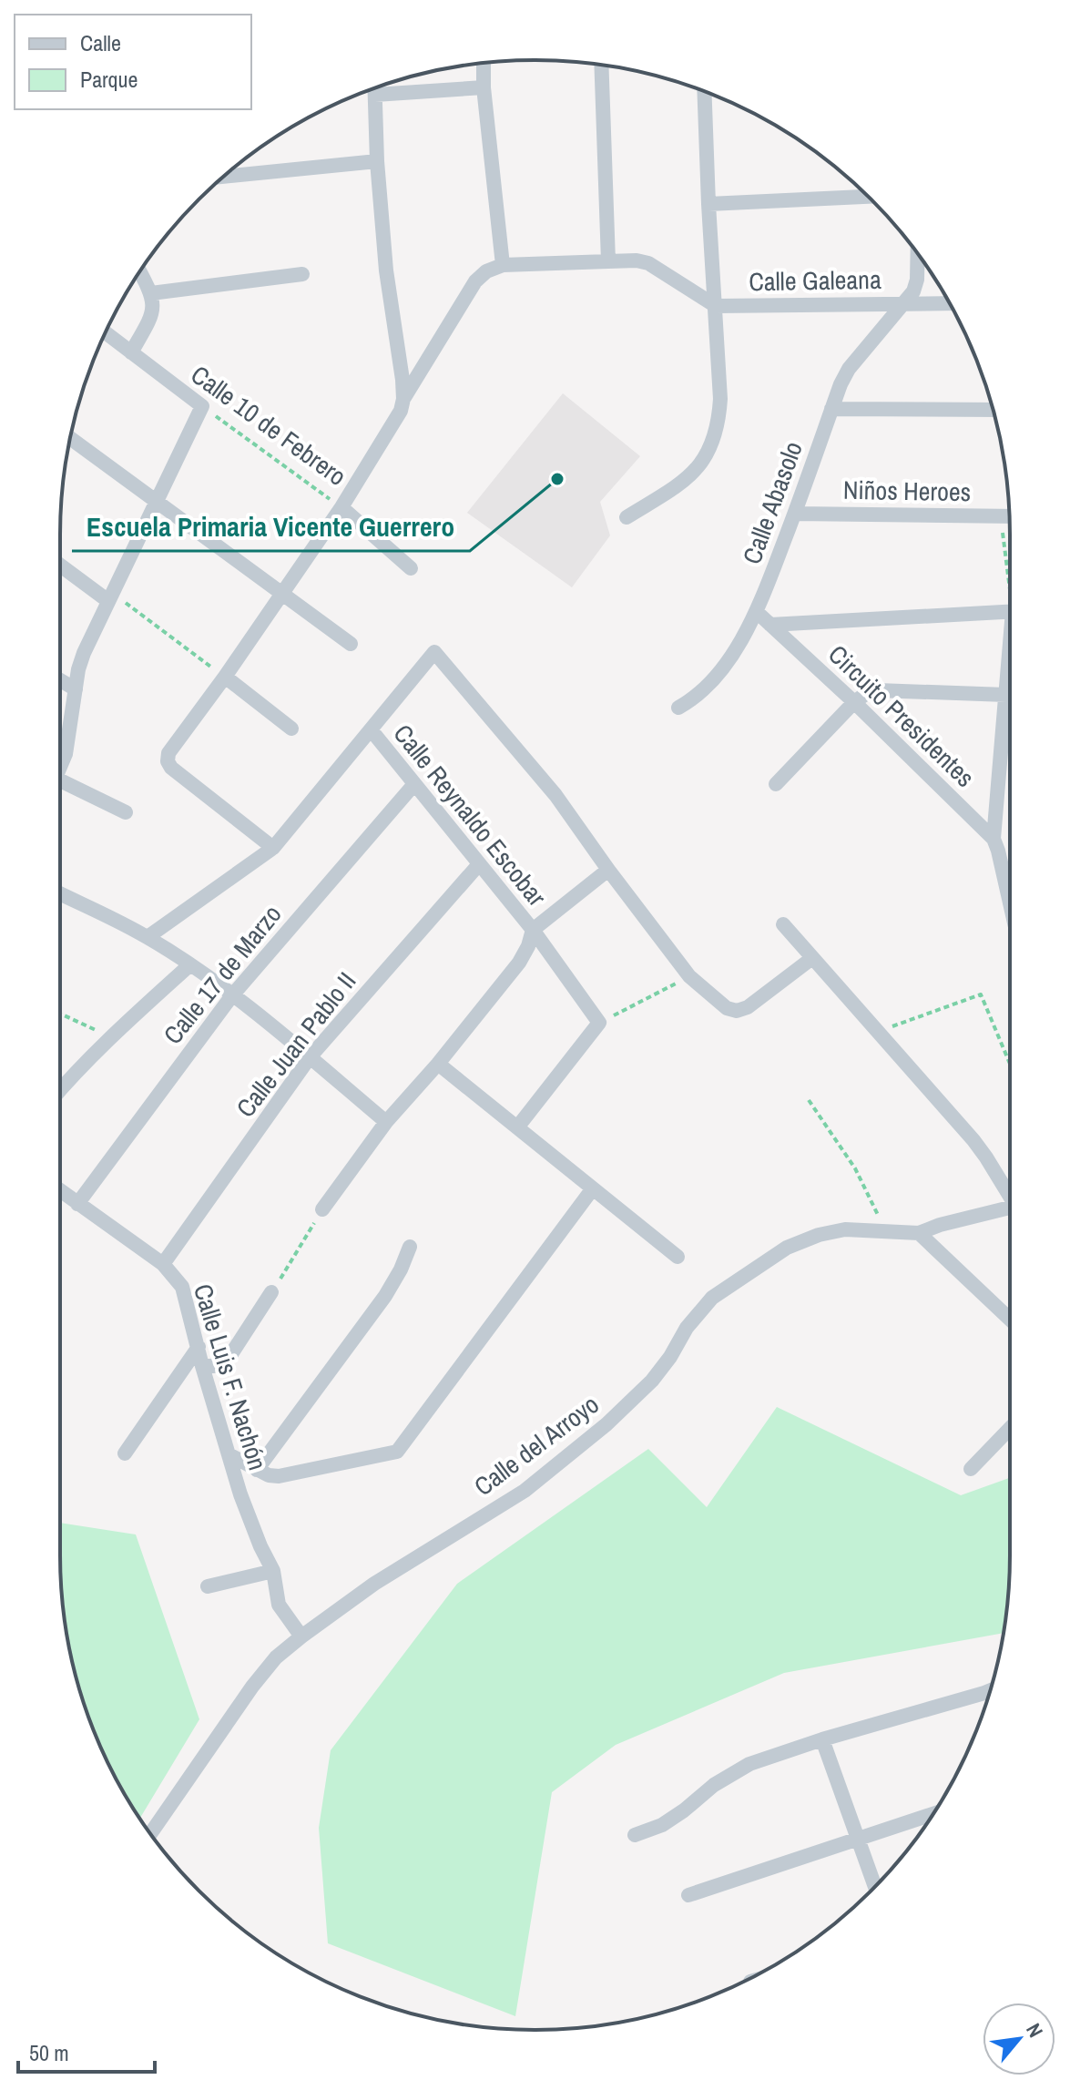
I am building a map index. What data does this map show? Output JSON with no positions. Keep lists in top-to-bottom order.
{
  "streets": {
    "street": [
      "Calle Galeana",
      "Calle 10 de Febrero",
      "Niños Heroes",
      "Calle Abasolo",
      "Circuito Presidentes",
      "Calle Reynaldo Escobar",
      "Calle 17 de Marzo",
      "Calle Juan Pablo II",
      "Calle Luis F. Nachón",
      "Calle del Arroyo"
    ]
  },
  "crossings": [
    ["Calle Galeana", "Calle Abasolo"],
    ["Niños Heroes", "Calle Abasolo"],
    ["Calle Abasolo", "Circuito Presidentes"],
    ["Calle Reynaldo Escobar", "Calle 17 de Marzo"],
    ["Calle Reynaldo Escobar", "Calle Juan Pablo II"],
    ["Calle 17 de Marzo", "Calle Luis F. Nachón"],
    ["Calle Juan Pablo II", "Calle Luis F. Nachón"],
    ["Calle Luis F. Nachón", "Calle del Arroyo"]
  ],
  "places": ["Escuela Primaria Vicente Guerrero"],
  "legend": ["Calle", "Parque"],
  "scale_bar": "50 m",
  "north": "top right"
}
